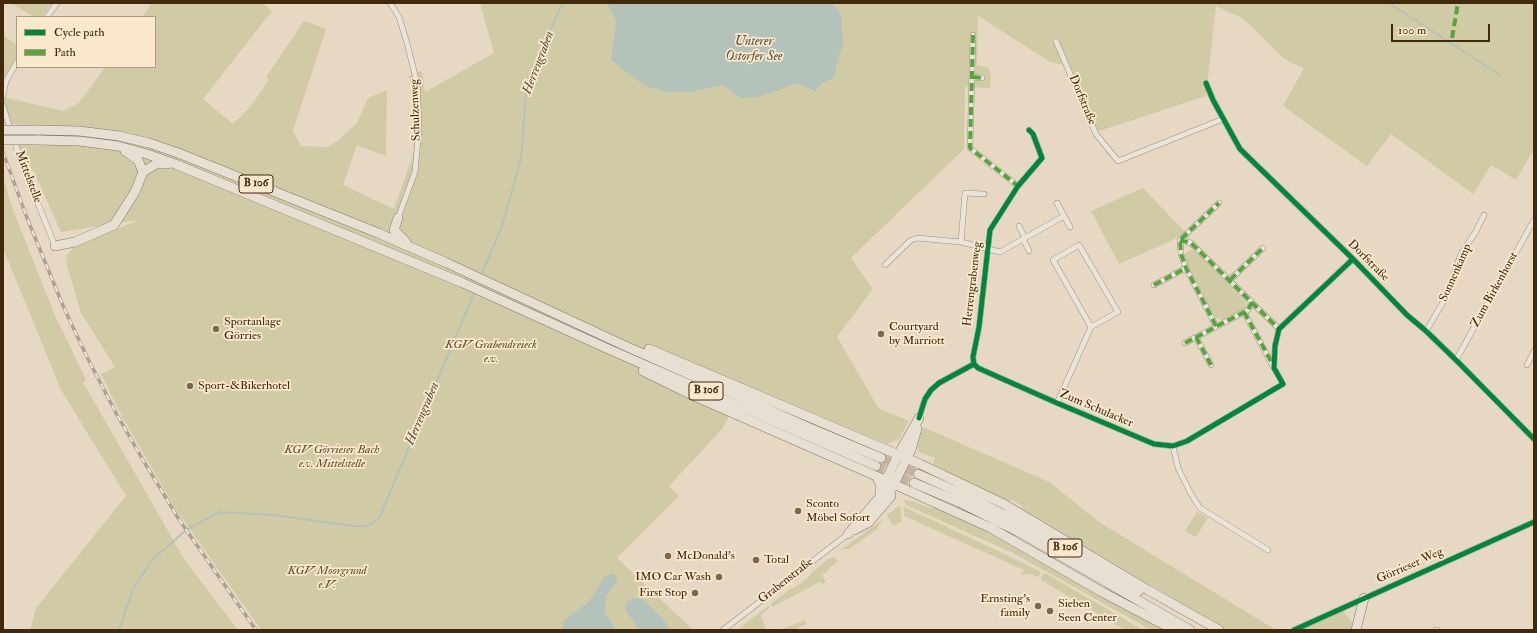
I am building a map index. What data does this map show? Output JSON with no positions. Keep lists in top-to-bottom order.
{
  "streets": {
    "highway": ["B 106"],
    "street": [
      "Dorfstraße",
      "Schulzenweg",
      "Mittelstelle",
      "Sonnenkamp",
      "Herrengrabenweg",
      "Zum Birkenhorst",
      "Zum Schulacker",
      "Görrieser Weg",
      "Grabenstraße"
    ]
  },
  "crossings": [
    ["Dorfstraße", "Sonnenkamp"],
    ["Dorfstraße", "Zum Birkenhorst"],
    ["Herrengrabenweg", "Zum Schulacker"]
  ],
  "water": ["Unterer Ostorfer See", "Herrengraben"],
  "parks": ["KGV Grabendreieck e.v.", "KGV Görrieser Bach e.v. Mittelstelle", "KGV Moorgrund e.V."],
  "places": [
    "Sportanlage Görries",
    "Courtyard by Marriott",
    "Sport-&Bikerhotel",
    "Sconto Möbel Sofort",
    "McDonald's",
    "Total",
    "IMO Car Wash",
    "First Stop",
    "Ernsting's family",
    "Sieben Seen Center"
  ],
  "legend": ["Cycle path", "Path"],
  "scale_bar": "100 m"
}
